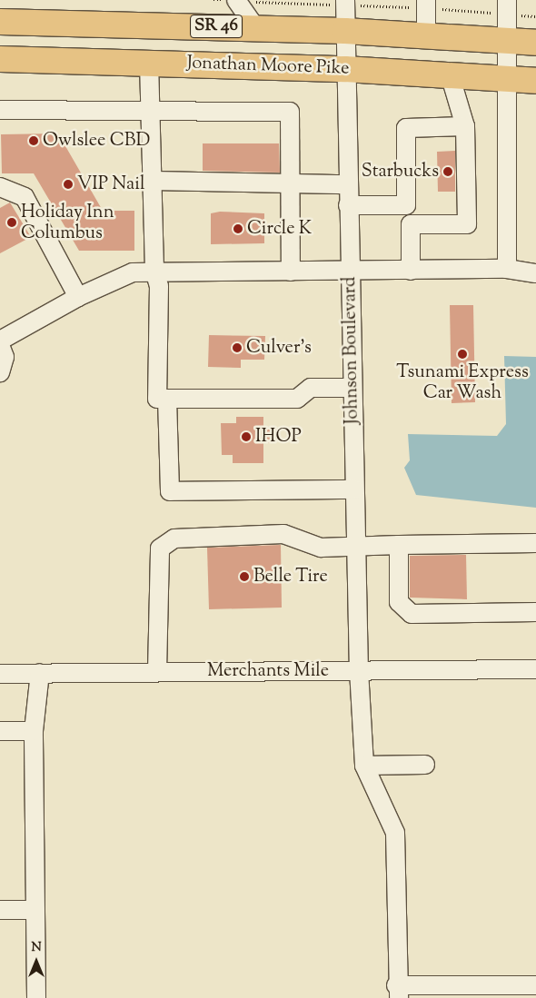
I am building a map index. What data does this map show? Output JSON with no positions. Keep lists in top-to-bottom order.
{
  "streets": {
    "highway": ["SR 46", "Jonathan Moore Pike"],
    "street": ["Johnson Boulevard", "Merchants Mile"]
  },
  "crossings": [
    ["SR 46", "Johnson Boulevard"],
    ["Jonathan Moore Pike", "Johnson Boulevard"],
    ["Johnson Boulevard", "Merchants Mile"]
  ],
  "places": [
    "Owlslee CBD",
    "Starbucks",
    "VIP Nail",
    "Holiday Inn Columbus",
    "Circle K",
    "Culver's",
    "Tsunami Express Car Wash",
    "IHOP",
    "Belle Tire"
  ],
  "north": "top"
}
